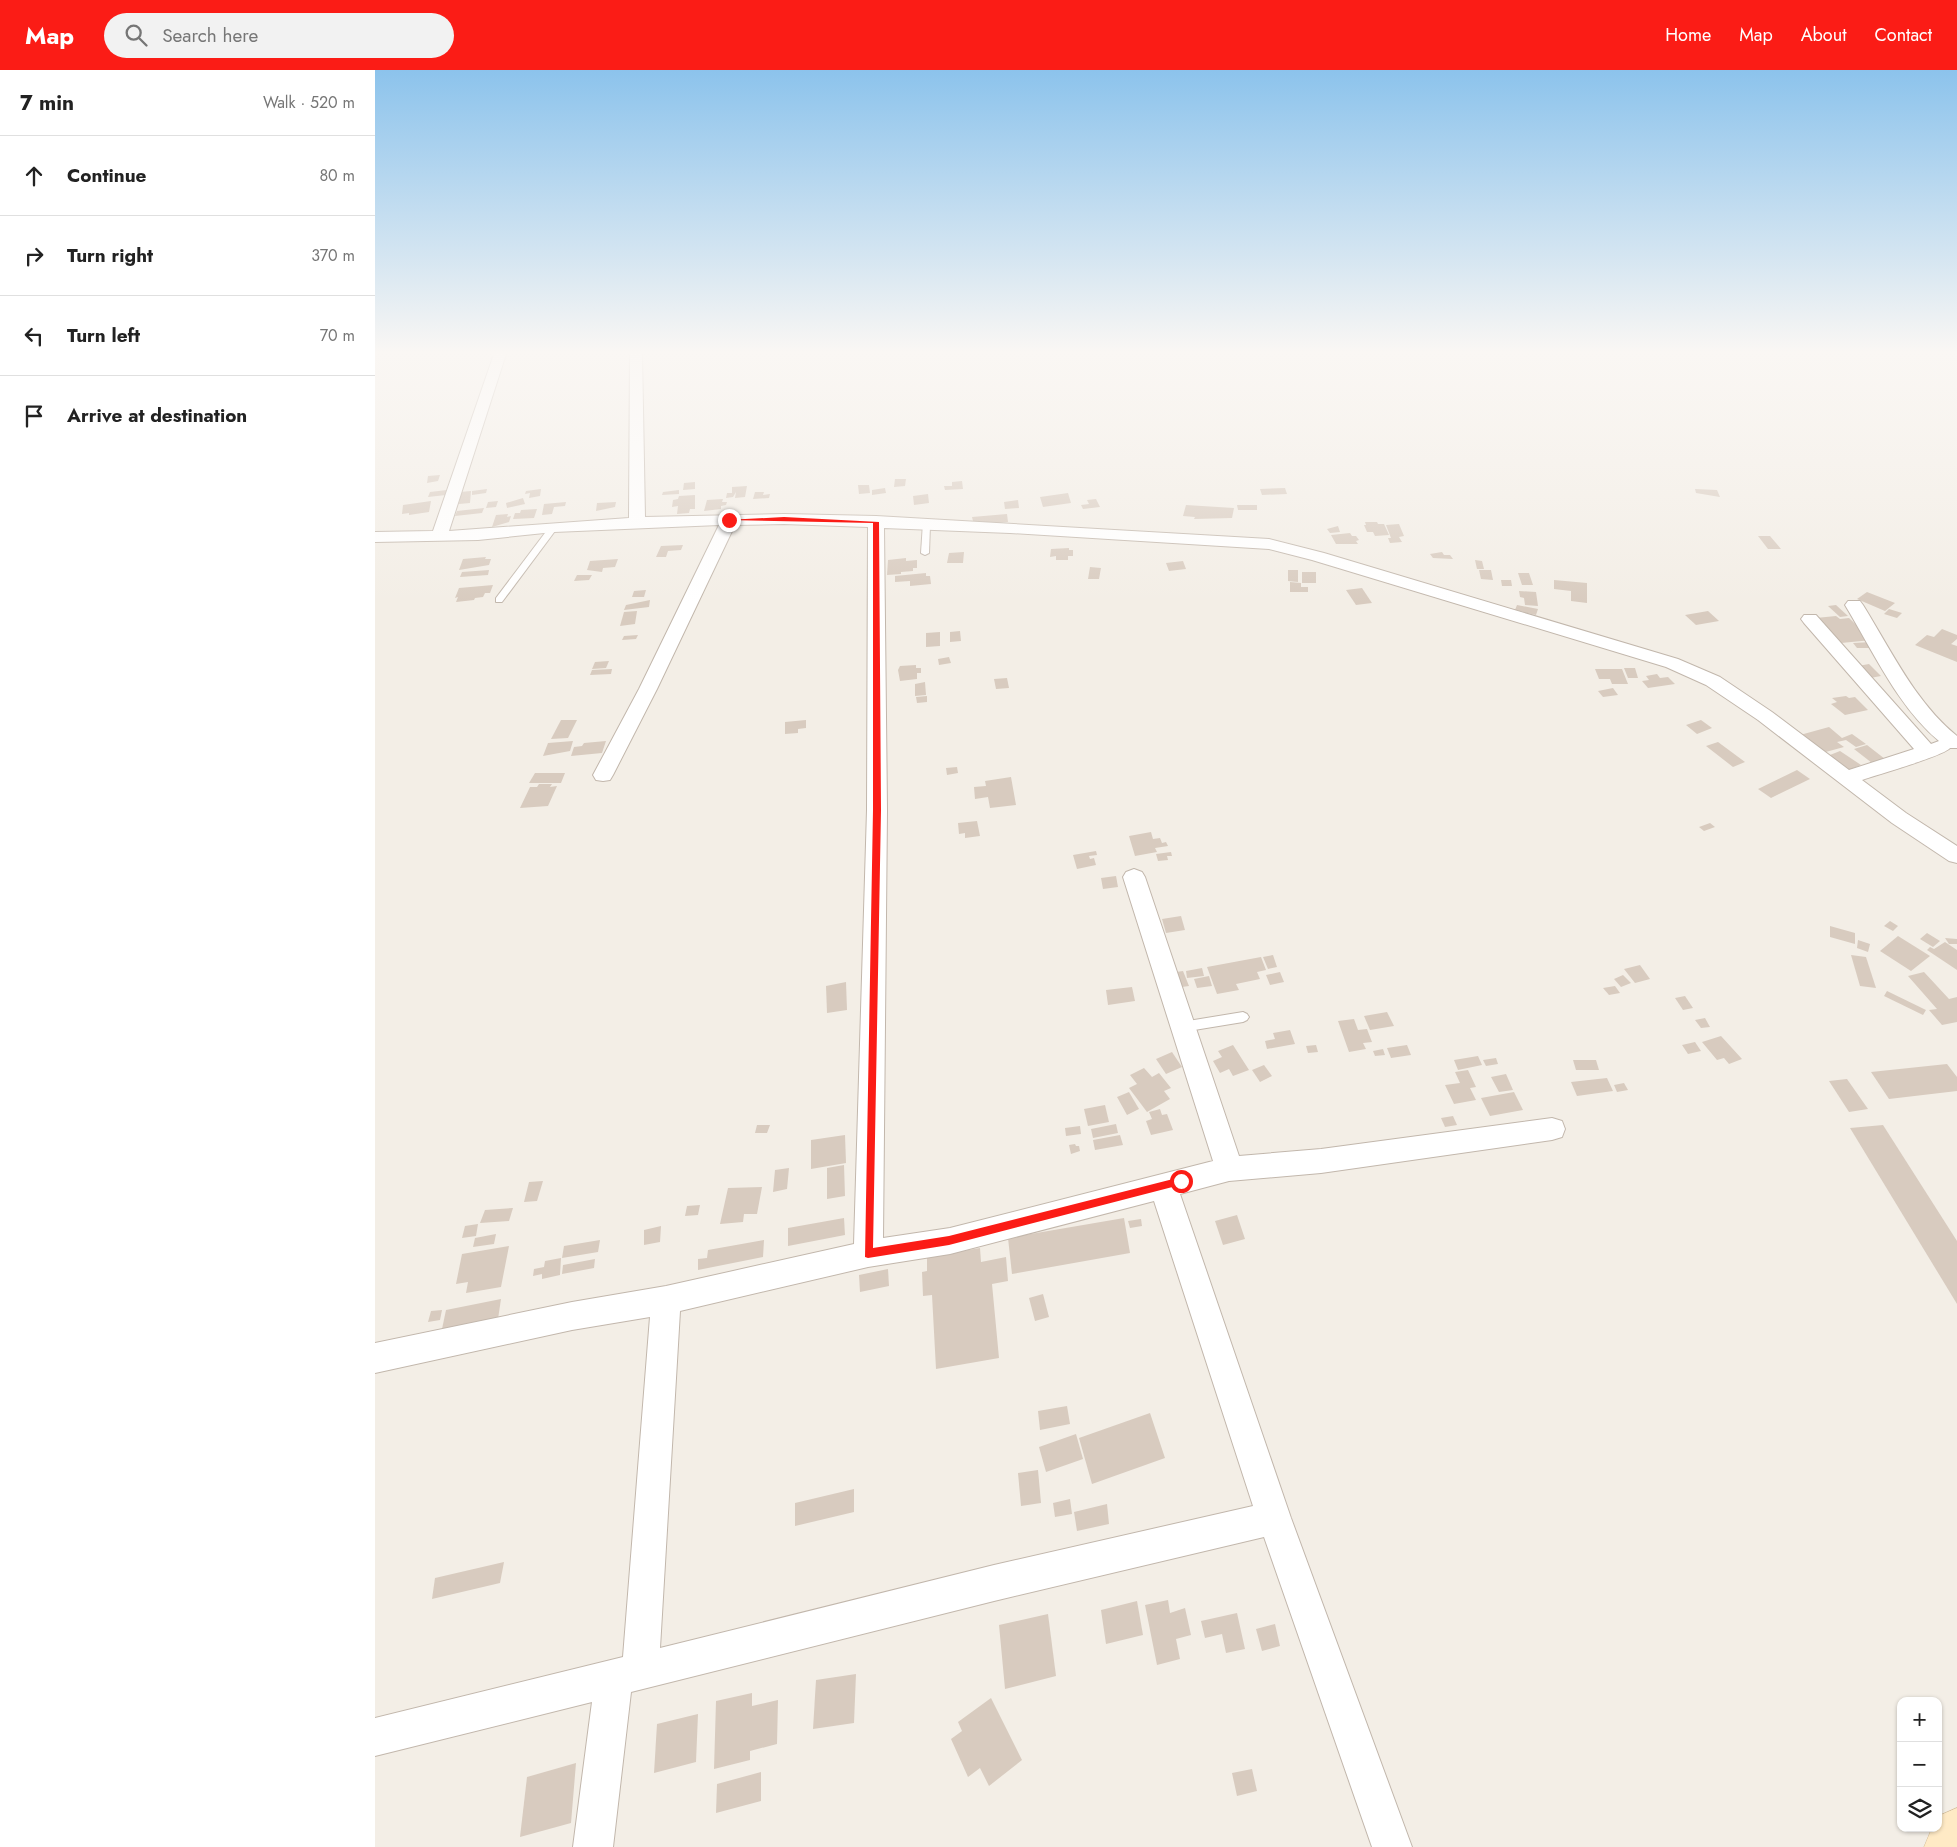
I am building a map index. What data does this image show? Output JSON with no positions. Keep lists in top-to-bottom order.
{
  "page": {
    "header": "Map",
    "search": "Search here",
    "nav": [
      "Home",
      "Map",
      "About",
      "Contact"
    ],
    "heading": ["7 min", "Walk · 520 m"],
    "list": [
      ["Continue", "80 m"],
      ["Turn right", "370 m"],
      ["Turn left", "70 m"],
      "Arrive at destination"
    ],
    "map_buttons": ["+", "−"]
  }
}
